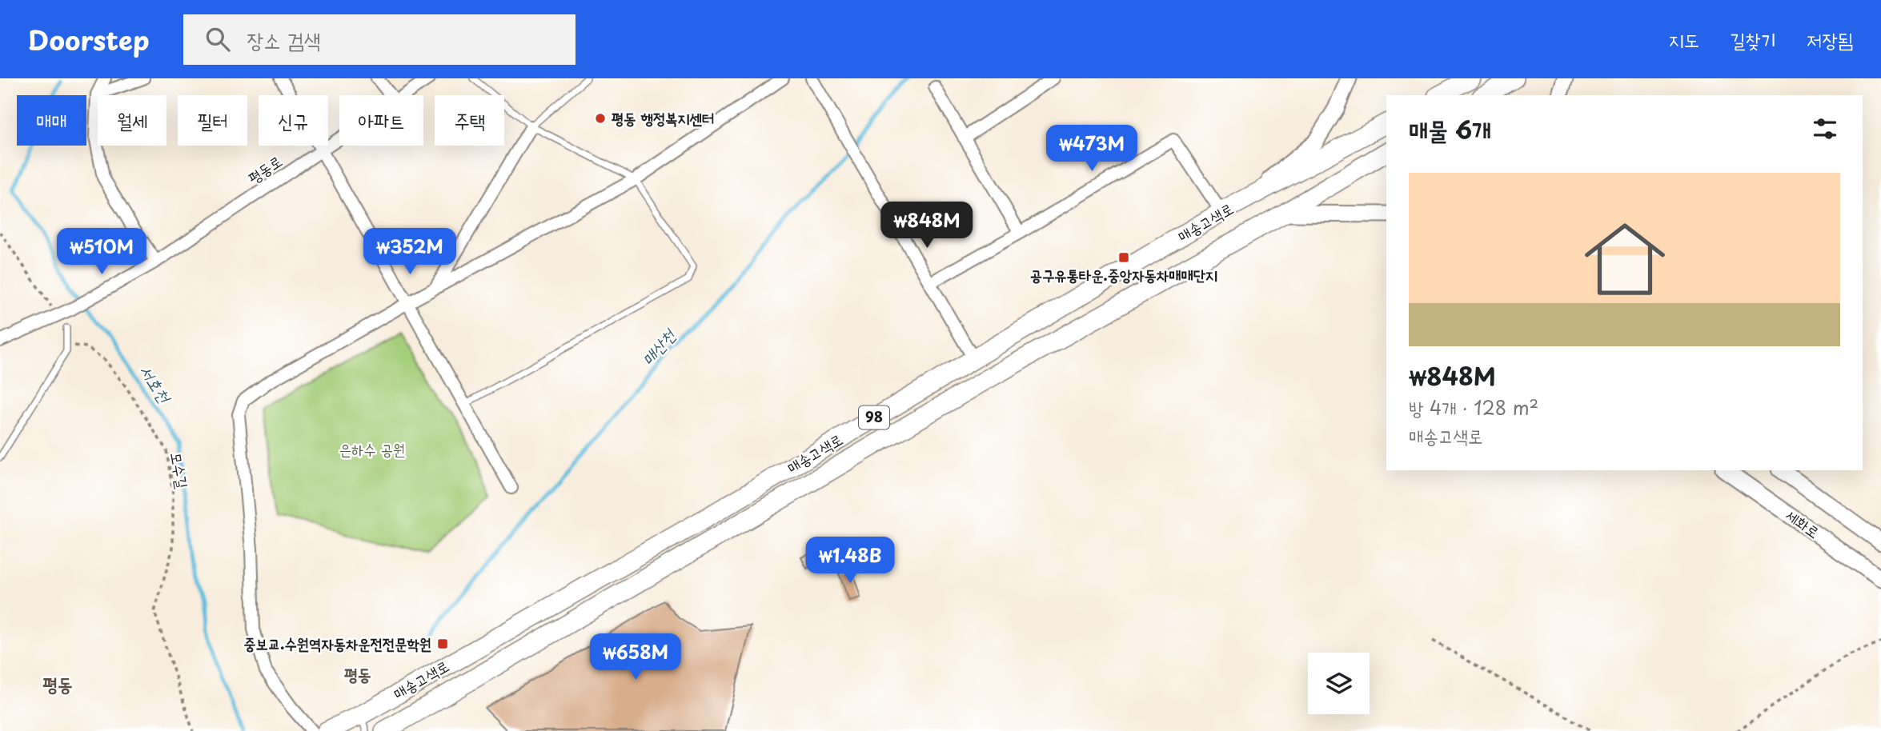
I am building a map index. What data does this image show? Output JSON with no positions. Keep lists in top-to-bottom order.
{
  "streets": {
    "main road": ["매송고색로", "98", "세화로"],
    "street": ["평동로"],
    "path": ["모수길"]
  },
  "districts": ["평동", "평동"],
  "water": ["매산천", "서호천"],
  "parks": ["은하수 공원"],
  "places": {
    "other": ["평동 행정복지센터"],
    "transit": ["공구유통타운.중앙자동차매매단지", "중보교.수원역자동차운전전문학원"]
  },
  "page": {
    "header": "Doorstep",
    "search": "장소 검색",
    "nav": ["지도", "길찾기", "저장됨"],
    "chip": [
      "매매",
      "월세",
      "필터",
      "신규",
      "아파트",
      "주택"
    ],
    "heading": "매물 6개",
    "price": [
      "₩473M",
      "₩848M",
      "₩510M",
      "₩352M",
      "₩1.48B",
      "₩658M"
    ],
    "list": [
      {
        "name": "₩848M",
        "note": "방 4개 · 128 m² · 매송고색로"
      }
    ]
  }
}
